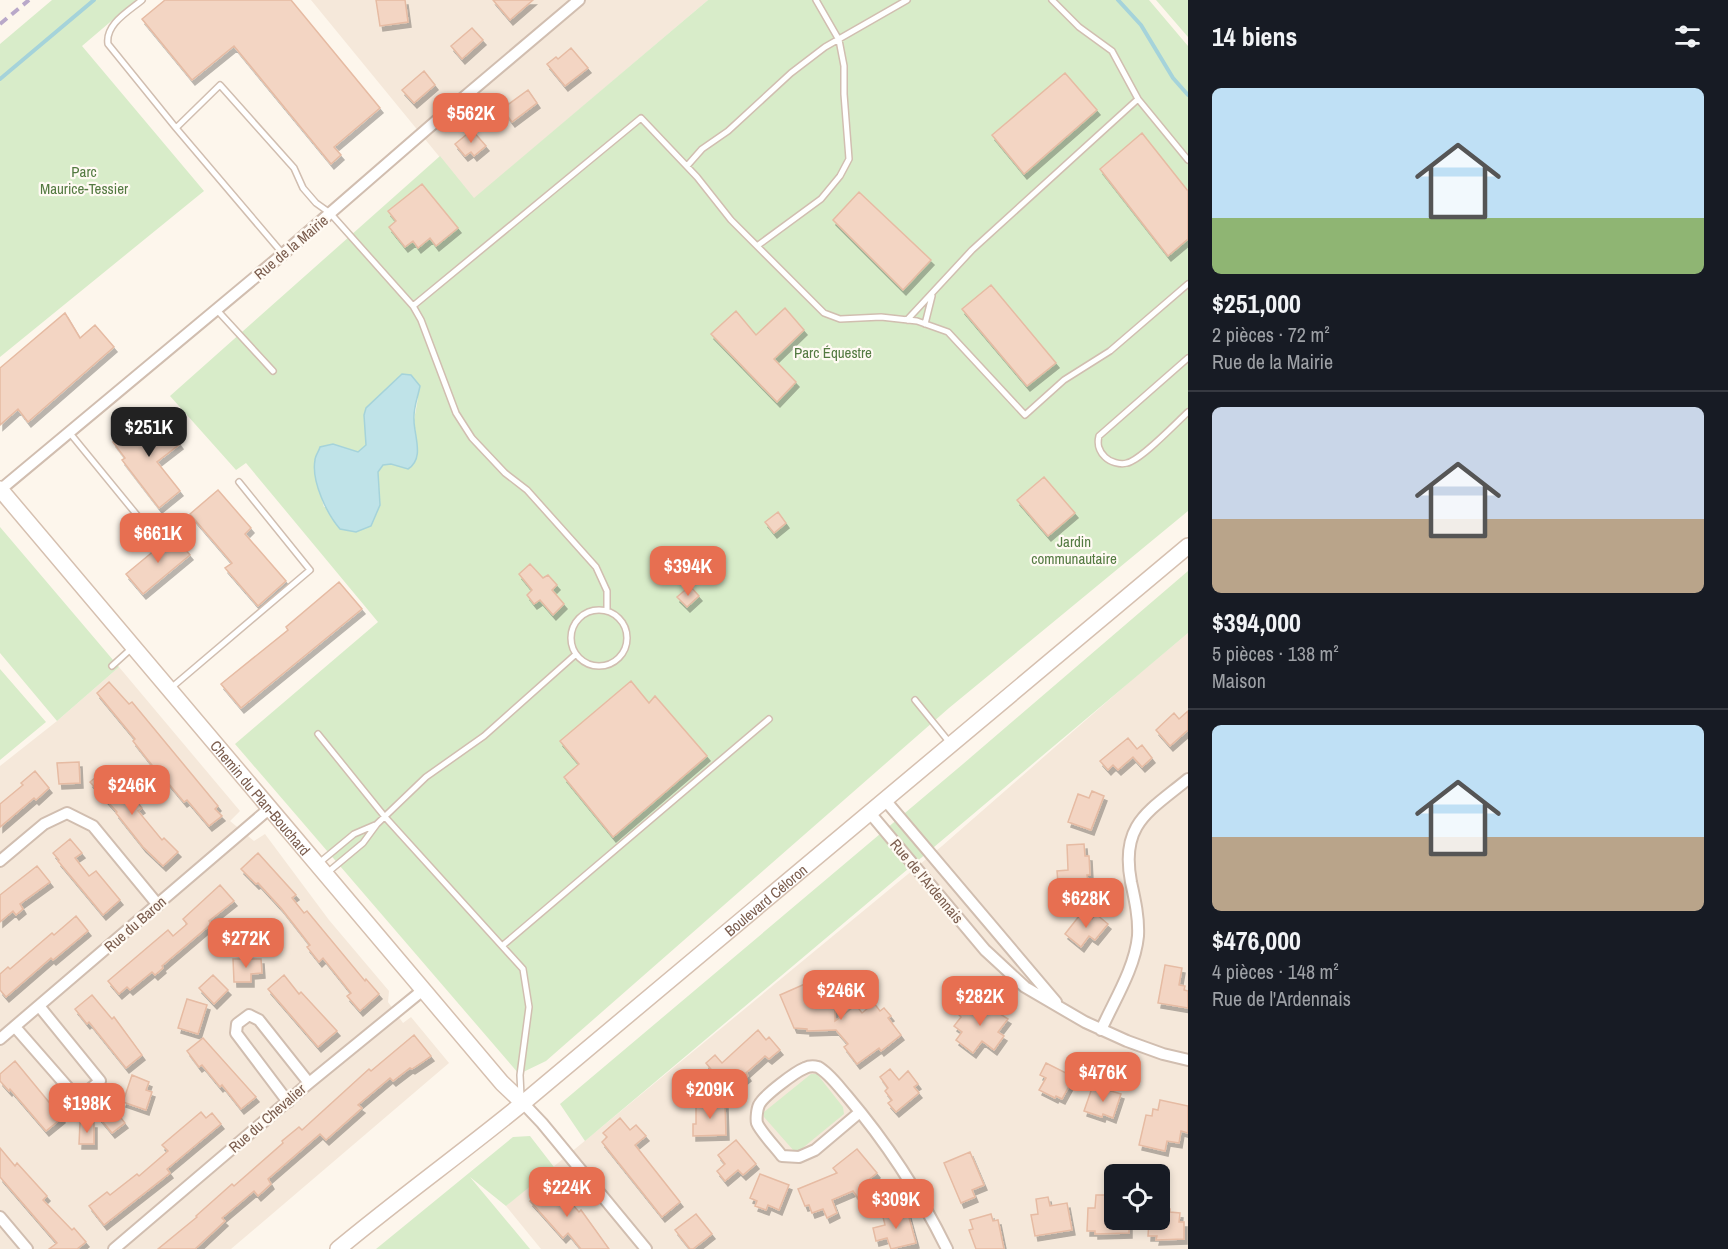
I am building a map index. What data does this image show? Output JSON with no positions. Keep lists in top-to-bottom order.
{
  "streets": {
    "street": [
      "Rue de la Mairie",
      "Chemin du Plan-Bouchard",
      "Rue de l'Ardennais",
      "Boulevard Céloron",
      "Rue du Baron",
      "Rue du Chevalier"
    ]
  },
  "crossings": [
    ["Rue de la Mairie", "Chemin du Plan-Bouchard"],
    ["Chemin du Plan-Bouchard", "Boulevard Céloron"],
    ["Chemin du Plan-Bouchard", "Rue du Baron"],
    ["Chemin du Plan-Bouchard", "Rue du Chevalier"],
    ["Rue de l'Ardennais", "Boulevard Céloron"]
  ],
  "parks": ["Parc Maurice-Tessier", "Parc Équestre", "Jardin communautaire"],
  "page": {
    "heading": "14 biens",
    "list": [
      {
        "name": "$251,000",
        "note": "2 pièces · 72 m² · Rue de la Mairie"
      },
      {
        "name": "$394,000",
        "note": "5 pièces · 138 m² · Maison"
      },
      {
        "name": "$476,000",
        "note": "4 pièces · 148 m² · Rue de l'Ardennais"
      }
    ],
    "price": [
      "$562K",
      "$251K",
      "$661K",
      "$394K",
      "$246K",
      "$628K",
      "$272K",
      "$246K",
      "$282K",
      "$476K",
      "$209K",
      "$198K",
      "$224K",
      "$309K"
    ]
  }
}
